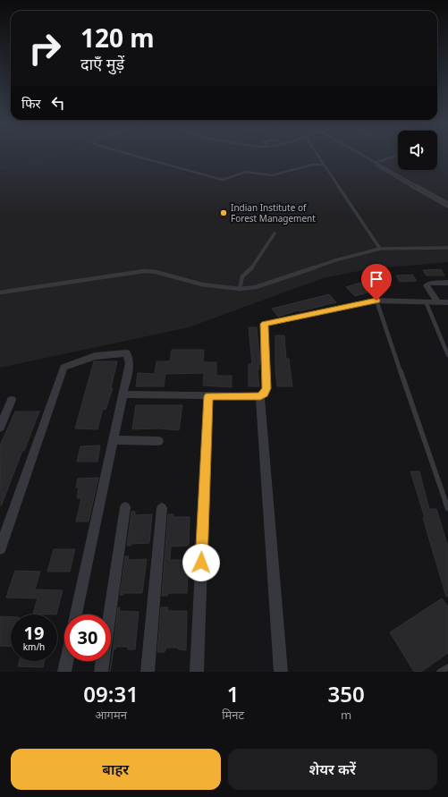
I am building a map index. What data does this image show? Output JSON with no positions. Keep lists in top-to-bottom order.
{
  "places": ["Indian Institute of Forest Management"],
  "page": {
    "turn": ["120 m", "दाएँ मुड़ें"],
    "then": "फिर",
    "speed": "19 km/h",
    "limit": "30",
    "eta": [
      "09:31",
      "आगमन",
      "1",
      "मिनट",
      "350",
      "m"
    ],
    "buttons": ["बाहर", "शेयर करें"]
  }
}
